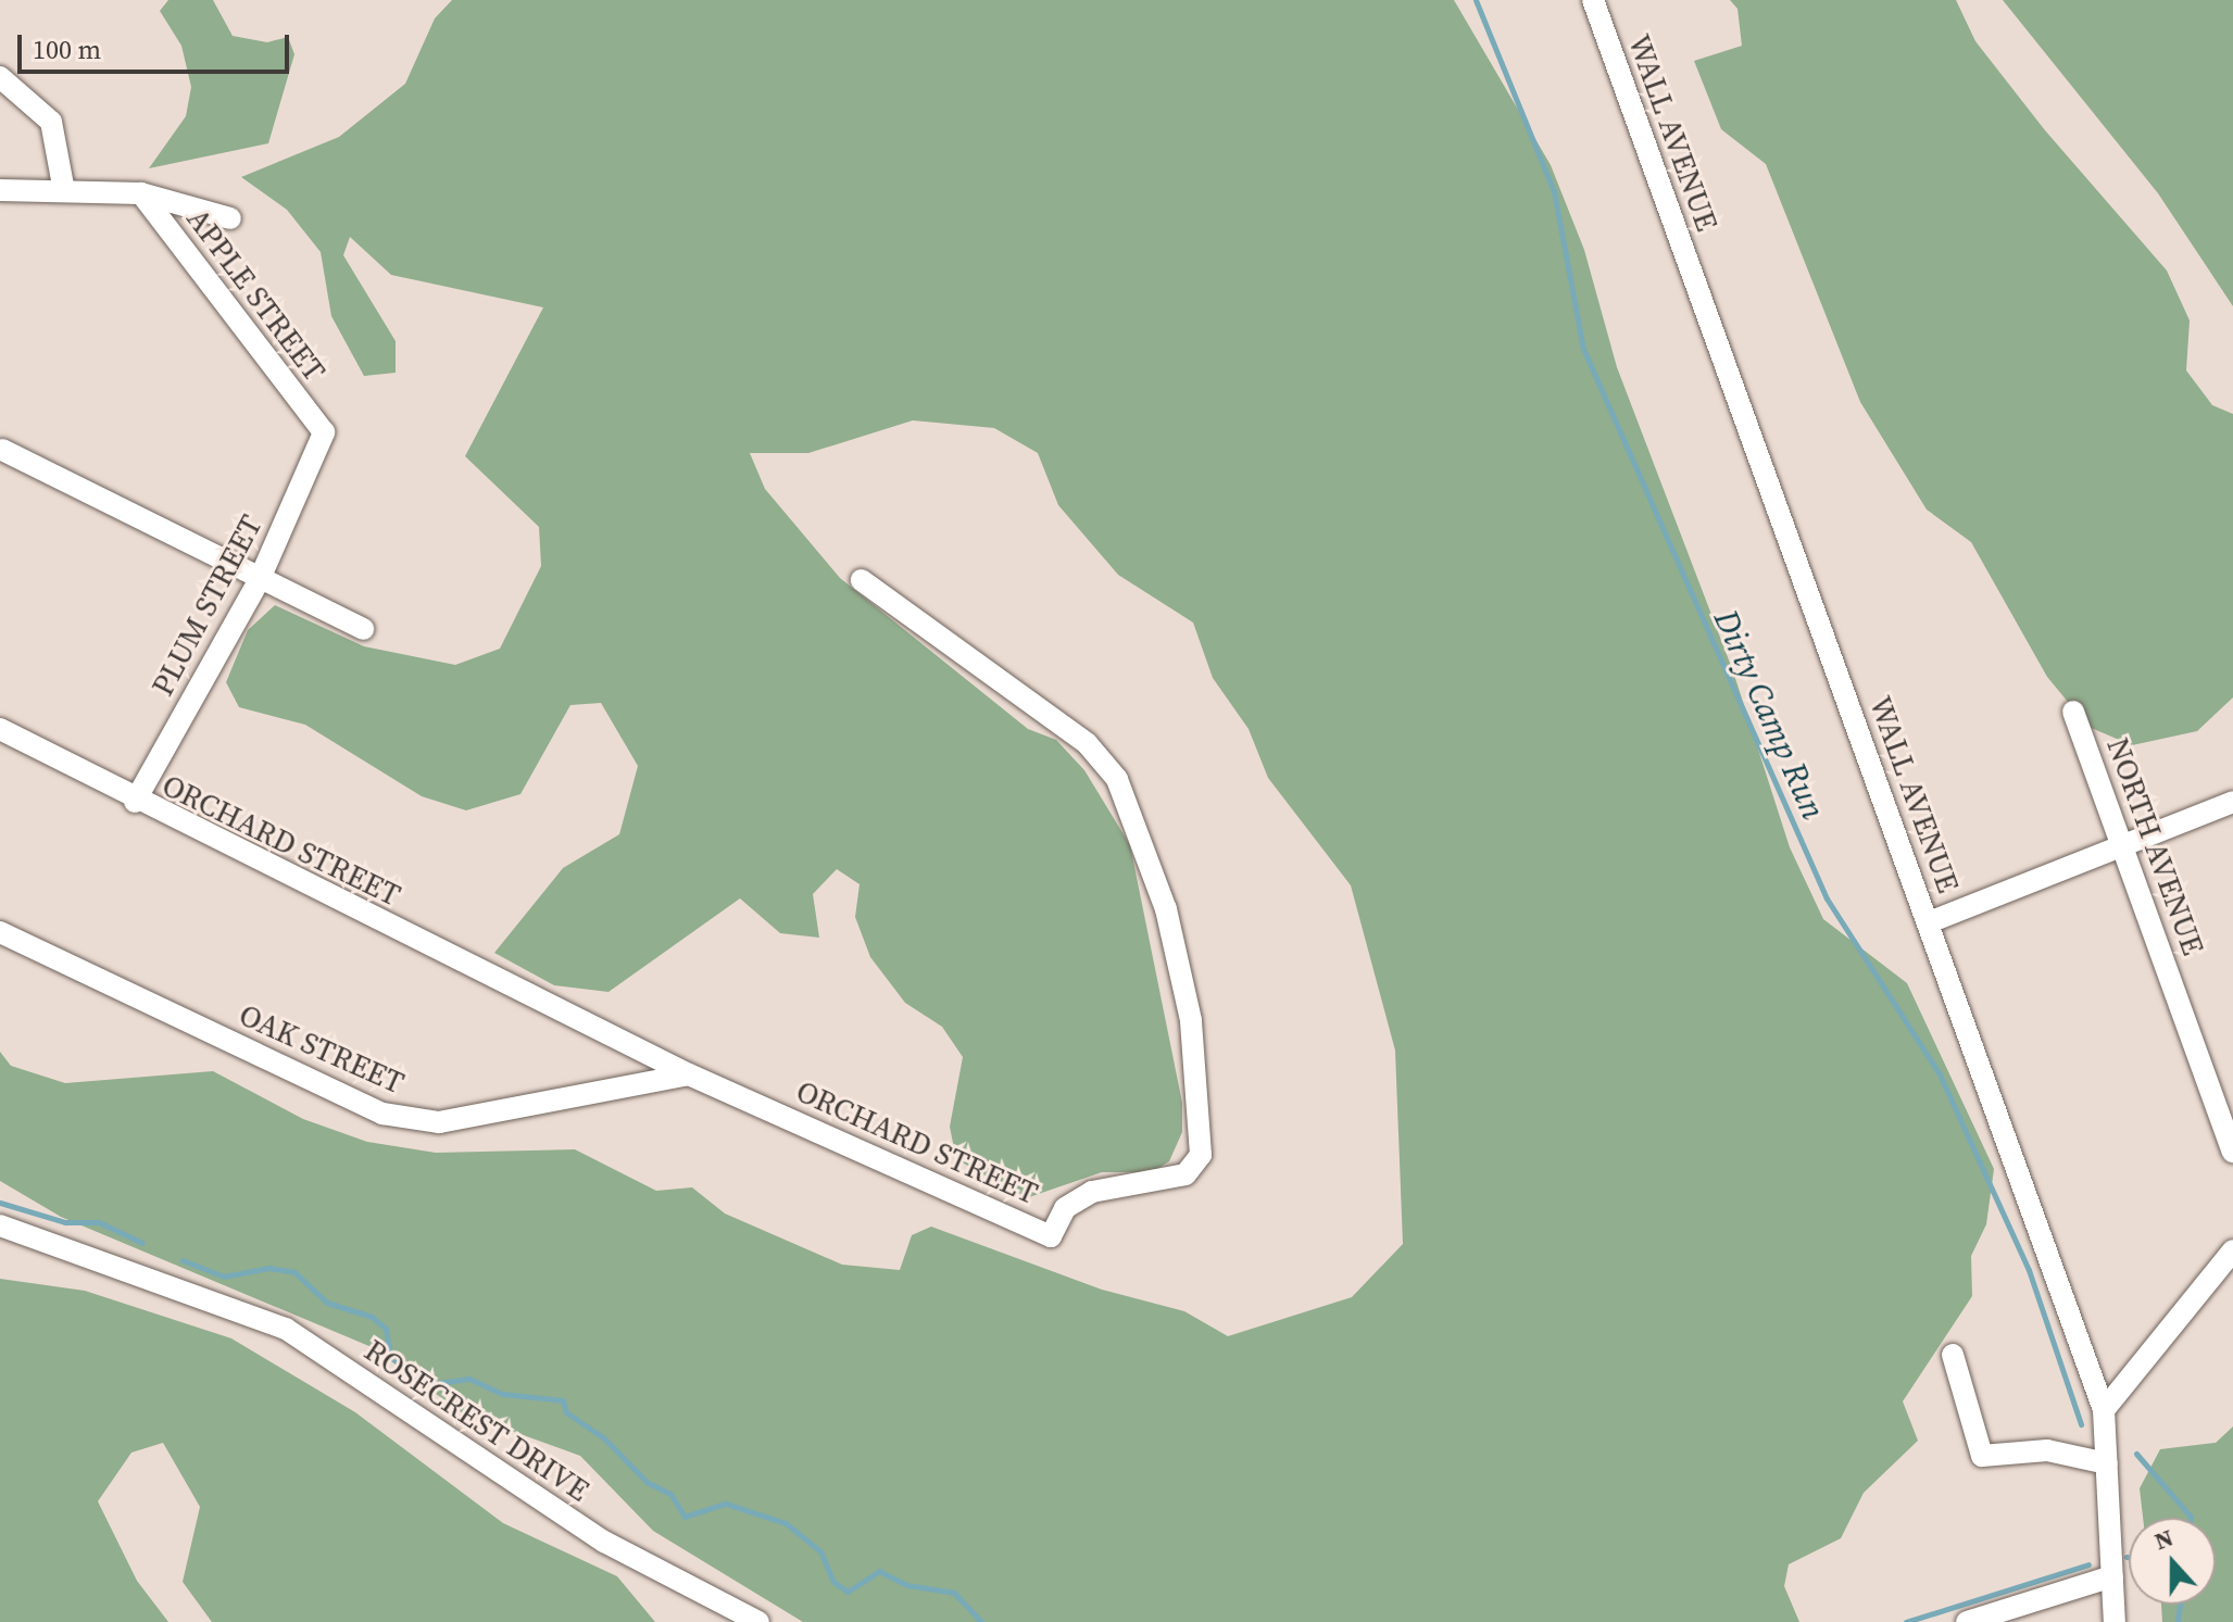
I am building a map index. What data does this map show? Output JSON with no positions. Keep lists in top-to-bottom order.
{
  "streets": {
    "street": [
      "WALL AVENUE",
      "APPLE STREET",
      "PLUM STREET",
      "ORCHARD STREET",
      "NORTH AVENUE",
      "OAK STREET",
      "ROSECREST DRIVE"
    ]
  },
  "crossings": [
    ["APPLE STREET", "PLUM STREET"],
    ["PLUM STREET", "ORCHARD STREET"],
    ["ORCHARD STREET", "OAK STREET"]
  ],
  "water": ["Dirty Camp Run"],
  "scale_bar": "100 m",
  "north": "top"
}
